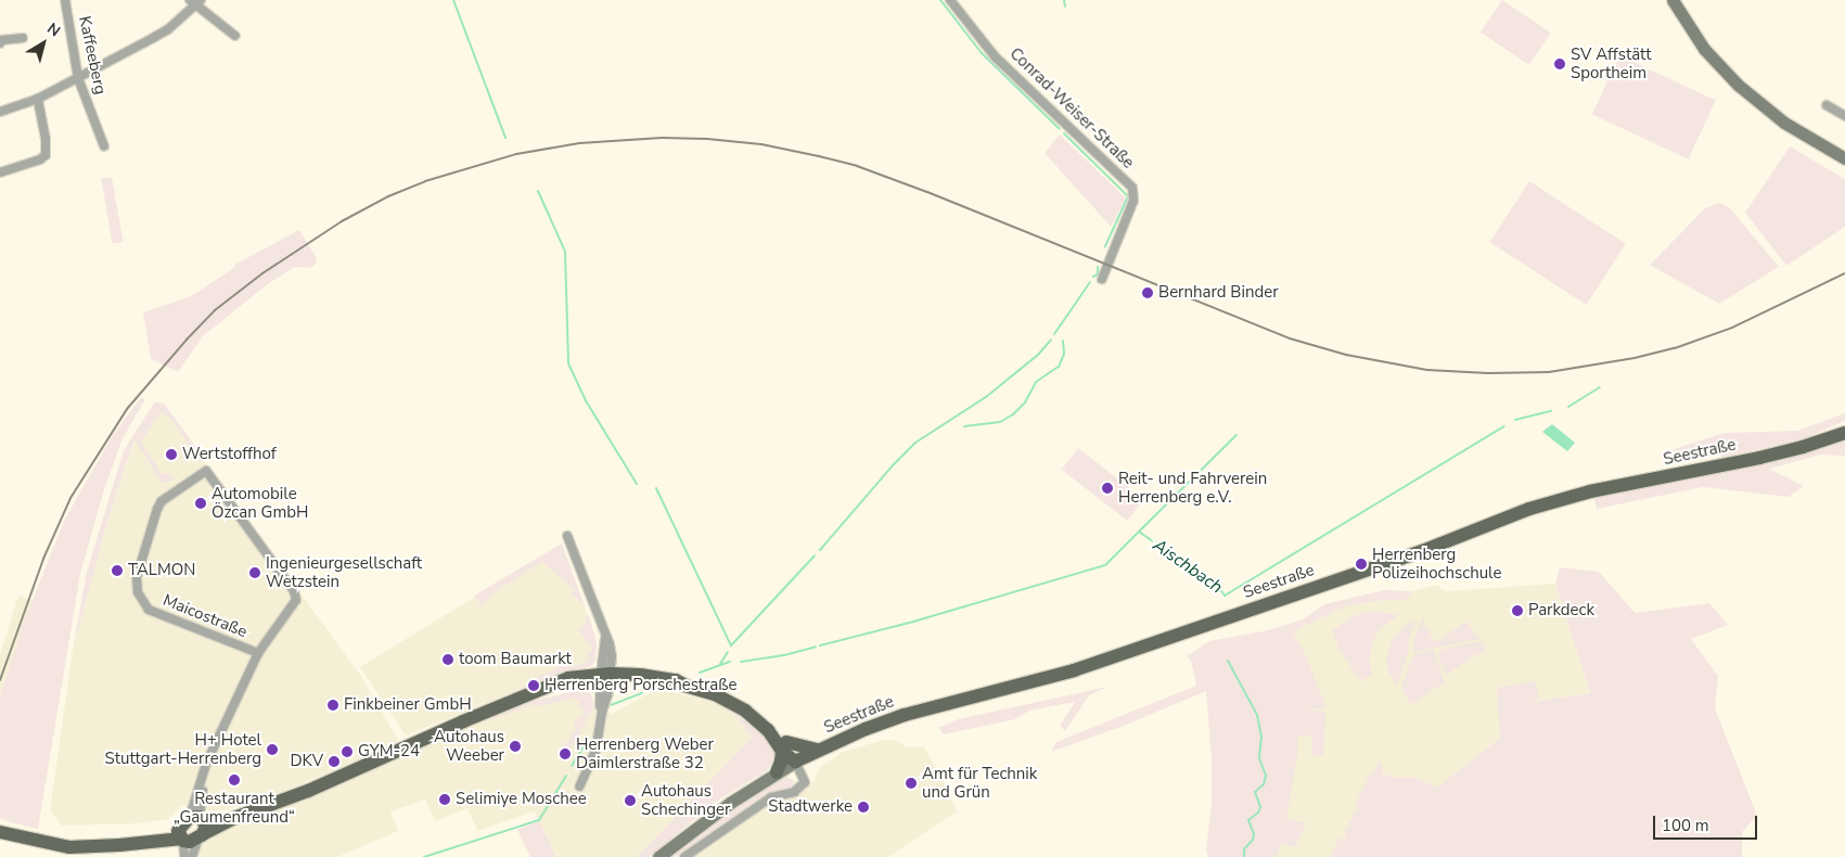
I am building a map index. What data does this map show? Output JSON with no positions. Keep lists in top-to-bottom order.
{
  "streets": {
    "main road": ["Seestraße"],
    "street": ["Kaffeeberg", "Conrad-Weiser-Straße", "Maicostraße"]
  },
  "water": ["Aischbach"],
  "places": [
    "SV Affstätt Sportheim",
    "Bernhard Binder",
    "Wertstoffhof",
    "Reit- und Fahrverein Herrenberg e.V.",
    "Automobile Özcan GmbH",
    "Herrenberg Polizeihochschule",
    "TALMON",
    "Ingenieurgesellschaft Wetzstein",
    "Parkdeck",
    "toom Baumarkt",
    "Herrenberg Porschestraße",
    "Finkbeiner GmbH",
    "Autohaus Weeber",
    "H+ Hotel Stuttgart-Herrenberg",
    "GYM-24",
    "Herrenberg Weber Daimlerstraße 32",
    "DKV",
    "Restaurant „Gaumenfreund“",
    "Amt für Technik und Grün",
    "Selimiye Moschee",
    "Autohaus Schechinger",
    "Stadtwerke"
  ],
  "scale_bar": "100 m",
  "north": "top right"
}
